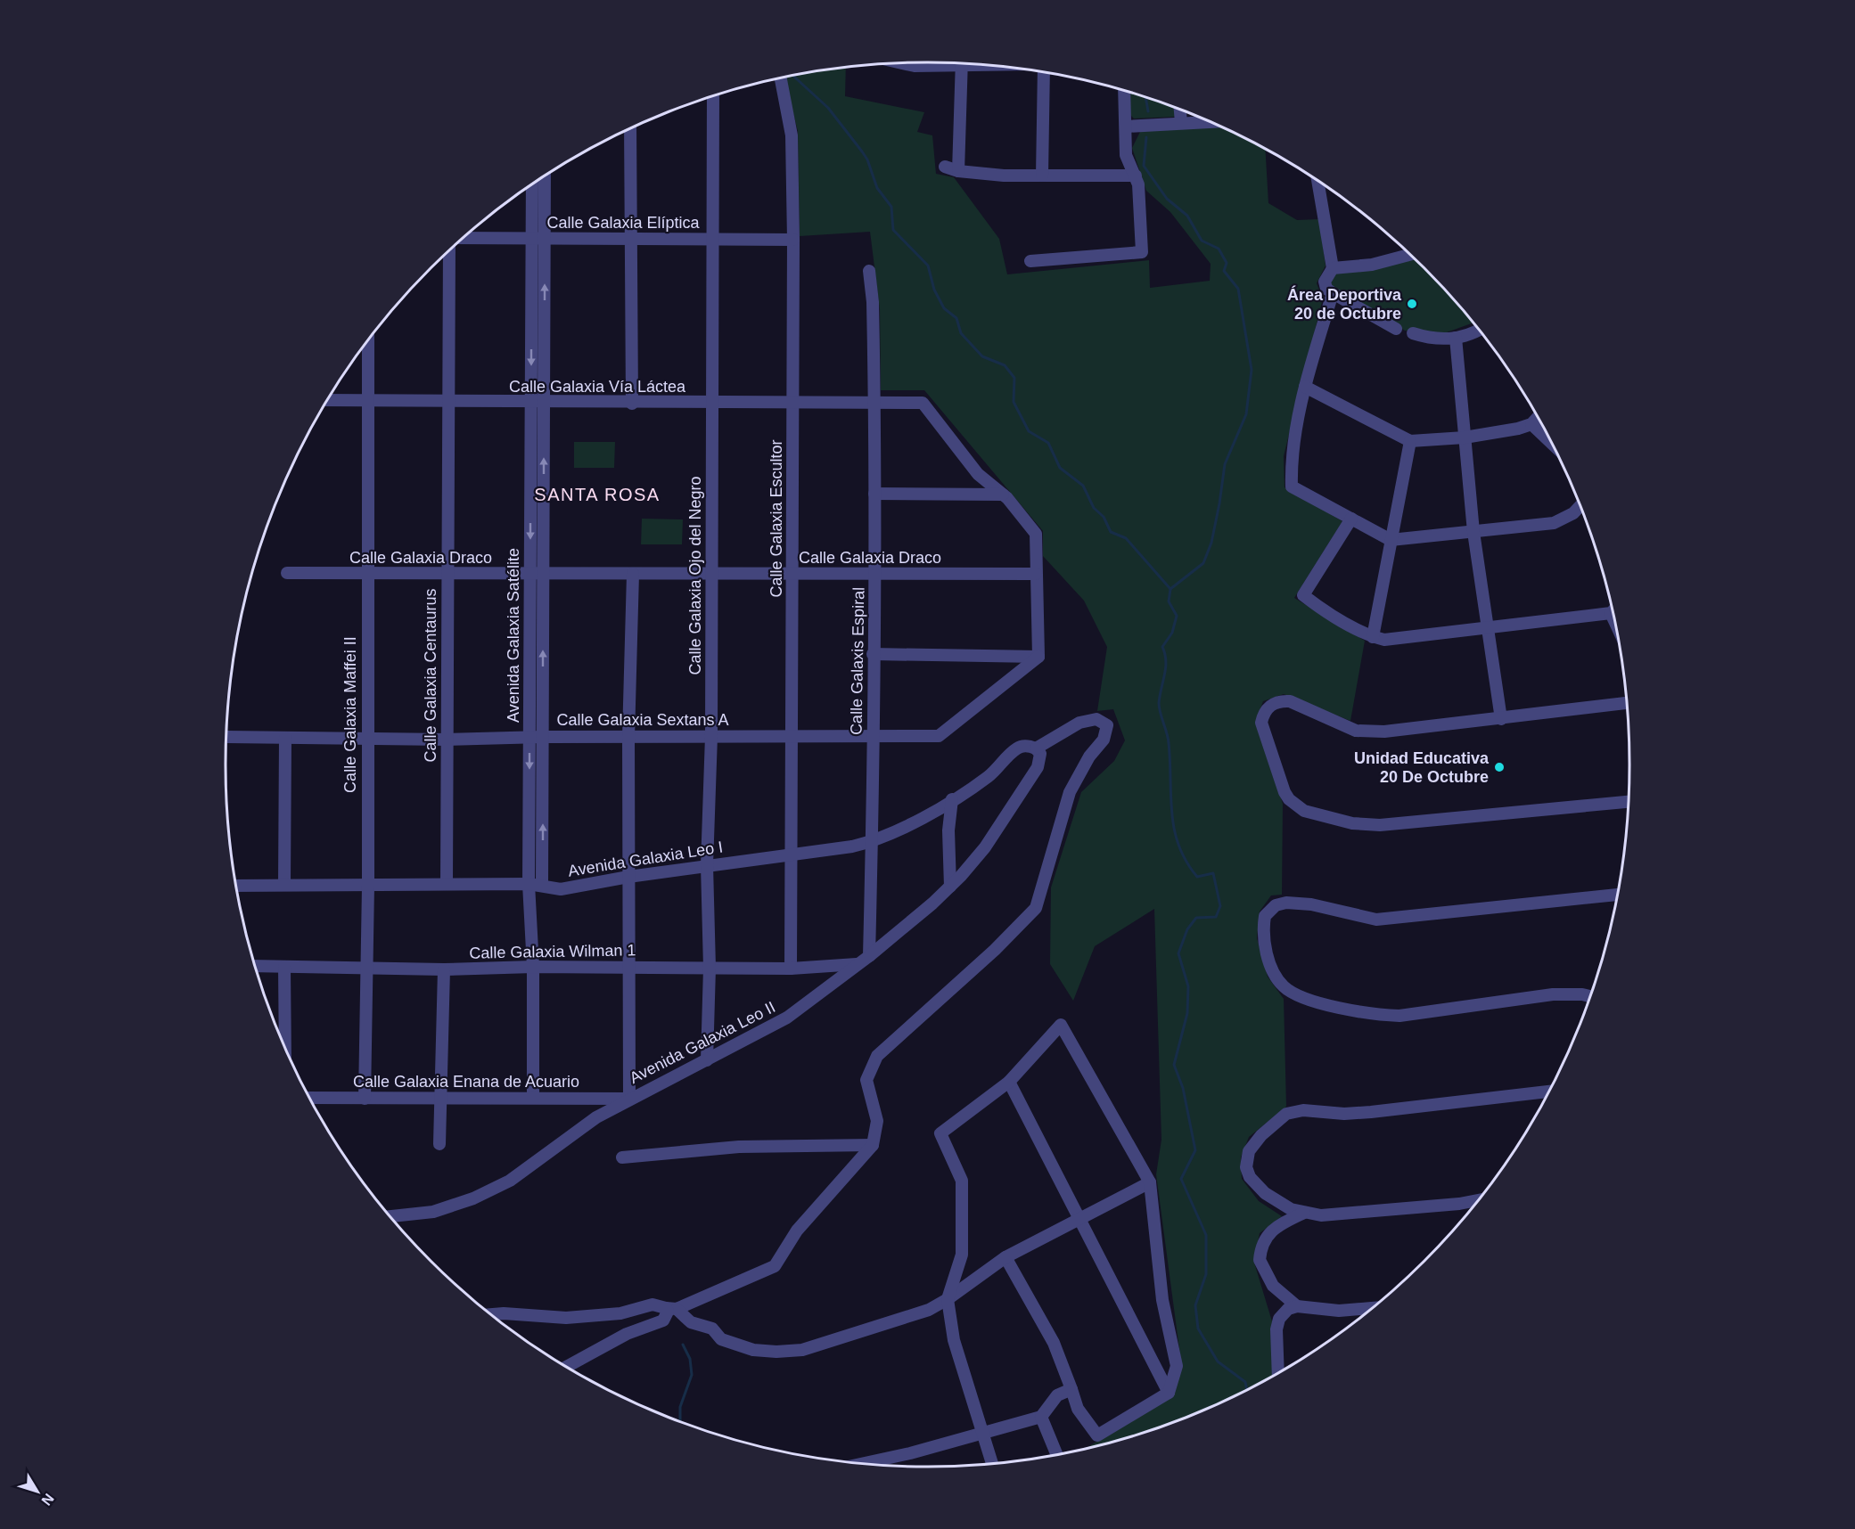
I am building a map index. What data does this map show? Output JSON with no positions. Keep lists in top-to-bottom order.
{
  "streets": {
    "street": [
      "Calle Galaxia Elíptica",
      "Calle Galaxia Vía Láctea",
      "Calle Galaxia Escultor",
      "Calle Galaxia Draco",
      "Calle Galaxia Ojo del Negro",
      "Avenida Galaxia Satélite",
      "Calle Galaxis Espiral",
      "Calle Galaxia Centaurus",
      "Calle Galaxia Maffei II",
      "Calle Galaxia Sextans A",
      "Avenida Galaxia Leo I",
      "Calle Galaxia Wilman 1",
      "Avenida Galaxia Leo II",
      "Calle Galaxia Enana de Acuario"
    ]
  },
  "crossings": [
    ["Calle Galaxia Elíptica", "Calle Galaxia Escultor"],
    ["Calle Galaxia Elíptica", "Calle Galaxia Ojo del Negro"],
    ["Calle Galaxia Elíptica", "Avenida Galaxia Satélite"],
    ["Calle Galaxia Vía Láctea", "Calle Galaxia Escultor"],
    ["Calle Galaxia Vía Láctea", "Calle Galaxia Ojo del Negro"],
    ["Calle Galaxia Vía Láctea", "Avenida Galaxia Satélite"],
    ["Calle Galaxia Vía Láctea", "Calle Galaxis Espiral"],
    ["Calle Galaxia Vía Láctea", "Calle Galaxia Centaurus"],
    ["Calle Galaxia Vía Láctea", "Calle Galaxia Maffei II"],
    ["Calle Galaxia Escultor", "Calle Galaxia Draco"],
    ["Calle Galaxia Escultor", "Calle Galaxia Sextans A"],
    ["Calle Galaxia Escultor", "Avenida Galaxia Leo I"],
    ["Calle Galaxia Escultor", "Calle Galaxia Wilman 1"],
    ["Calle Galaxia Draco", "Calle Galaxia Ojo del Negro"],
    ["Calle Galaxia Draco", "Avenida Galaxia Satélite"],
    ["Calle Galaxia Draco", "Calle Galaxis Espiral"],
    ["Calle Galaxia Draco", "Calle Galaxia Centaurus"],
    ["Calle Galaxia Draco", "Calle Galaxia Maffei II"],
    ["Calle Galaxia Ojo del Negro", "Calle Galaxia Sextans A"],
    ["Calle Galaxia Ojo del Negro", "Avenida Galaxia Leo I"],
    ["Calle Galaxia Ojo del Negro", "Calle Galaxia Wilman 1"],
    ["Calle Galaxia Ojo del Negro", "Avenida Galaxia Leo II"],
    ["Avenida Galaxia Satélite", "Calle Galaxia Sextans A"],
    ["Avenida Galaxia Satélite", "Avenida Galaxia Leo I"],
    ["Avenida Galaxia Satélite", "Calle Galaxia Wilman 1"],
    ["Avenida Galaxia Satélite", "Calle Galaxia Enana de Acuario"],
    ["Calle Galaxis Espiral", "Calle Galaxia Sextans A"],
    ["Calle Galaxis Espiral", "Avenida Galaxia Leo I"],
    ["Calle Galaxis Espiral", "Avenida Galaxia Leo II"],
    ["Calle Galaxia Centaurus", "Calle Galaxia Sextans A"],
    ["Calle Galaxia Centaurus", "Avenida Galaxia Leo I"],
    ["Calle Galaxia Maffei II", "Calle Galaxia Sextans A"],
    ["Calle Galaxia Maffei II", "Avenida Galaxia Leo I"],
    ["Calle Galaxia Maffei II", "Calle Galaxia Wilman 1"],
    ["Calle Galaxia Maffei II", "Calle Galaxia Enana de Acuario"],
    ["Avenida Galaxia Leo I", "Avenida Galaxia Leo II"],
    ["Calle Galaxia Wilman 1", "Avenida Galaxia Leo II"],
    ["Avenida Galaxia Leo II", "Calle Galaxia Enana de Acuario"]
  ],
  "districts": ["SANTA ROSA"],
  "places": ["Área Deportiva 20 de Octubre", "Unidad Educativa 20 De Octubre"],
  "north": "bottom right"
}
